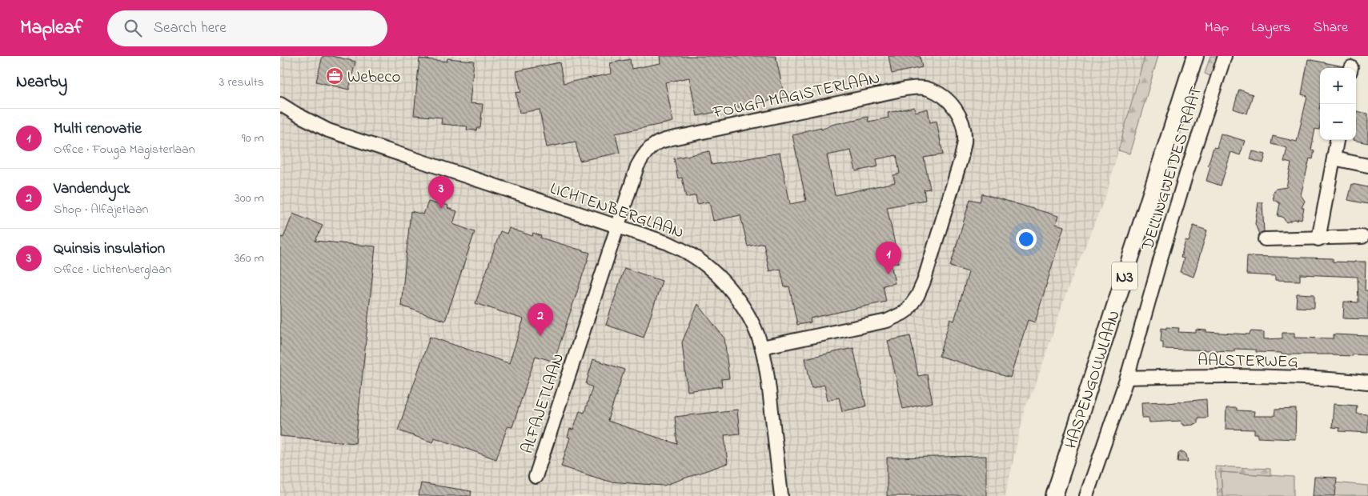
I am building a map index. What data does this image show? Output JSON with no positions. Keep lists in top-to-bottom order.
{
  "streets": {
    "main road": ["N3", "HASPENGOUWLAAN"],
    "street": [
      "FOUGA MAGISTERLAAN",
      "DELLINGWEIDESTRAAT",
      "LICHTENBERGLAAN",
      "AALSTERWEG",
      "ALFAJETLAAN"
    ]
  },
  "crossings": [
    ["FOUGA MAGISTERLAAN", "LICHTENBERGLAAN"],
    ["FOUGA MAGISTERLAAN", "ALFAJETLAAN"],
    ["DELLINGWEIDESTRAAT", "AALSTERWEG"],
    ["LICHTENBERGLAAN", "ALFAJETLAAN"]
  ],
  "places": {
    "office": ["Webeco"]
  },
  "page": {
    "header": "Mapleaf",
    "search": "Search here",
    "nav": ["Map", "Layers", "Share"],
    "heading": ["Nearby", "3 results"],
    "map_buttons": ["+", "−"],
    "list": [
      {
        "mark": "1",
        "name": "Multi renovatie",
        "note": "Office · Fouga Magisterlaan",
        "value": "90 m"
      },
      {
        "mark": "2",
        "name": "Vandendyck",
        "note": "Shop · Alfajetlaan",
        "value": "300 m"
      },
      {
        "mark": "3",
        "name": "Quinsis insulation",
        "note": "Office · Lichtenberglaan",
        "value": "360 m"
      }
    ],
    "pins": ["3", "1", "2"]
  }
}
